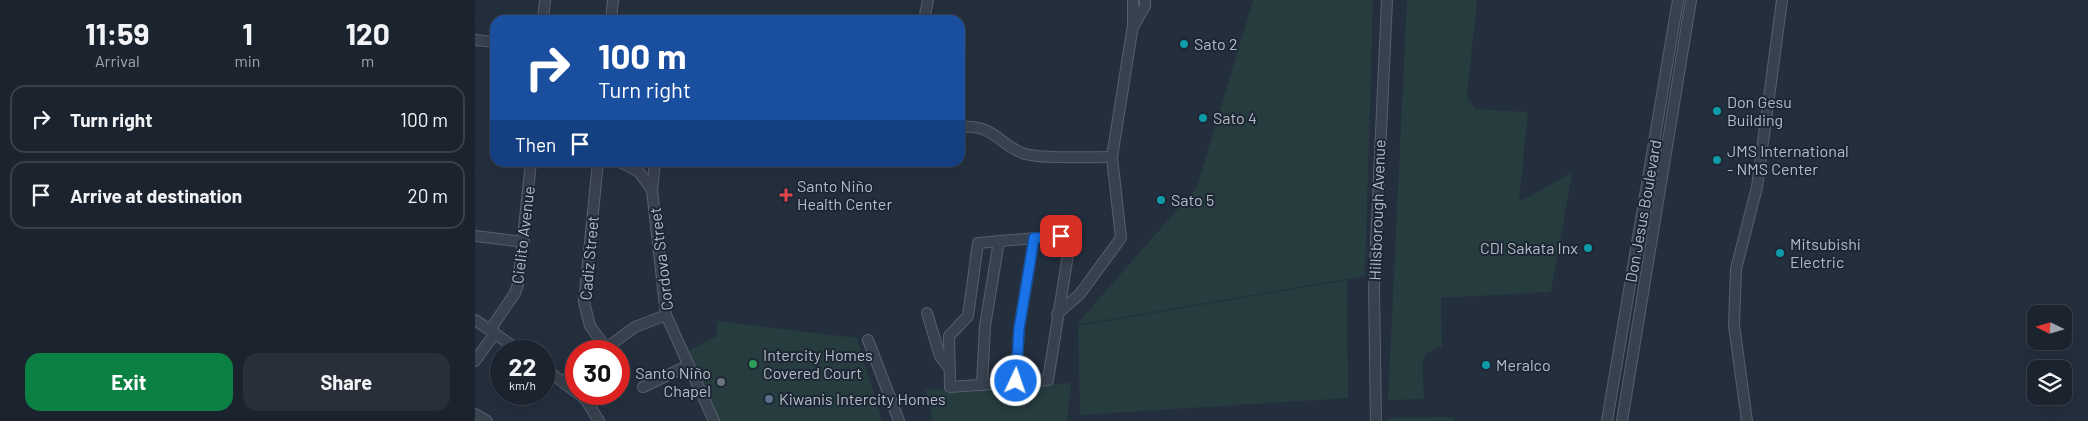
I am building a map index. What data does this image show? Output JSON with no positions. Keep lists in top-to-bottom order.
{
  "streets": {
    "street": [
      "Hillsborough Avenue",
      "Don Jesus Boulevard",
      "Cielito Avenue",
      "Cadiz Street",
      "Cordova Street"
    ]
  },
  "places": {
    "other": [
      "Sato 2",
      "Don Gesu Building",
      "Sato 4",
      "JMS International - NMS Center",
      "Sato 5",
      "CDI Sakata Inx",
      "Mitsubishi Electric",
      "Intercity Homes Covered Court",
      "Meralco",
      "Santo Niño Chapel",
      "Kiwanis Intercity Homes"
    ],
    "health": ["Santo Niño Health Center"]
  },
  "north": "left",
  "page": {
    "eta": [
      "11:59",
      "Arrival",
      "1",
      "min",
      "120",
      "m"
    ],
    "turn": ["100 m", "Turn right"],
    "list": [
      {
        "name": "Turn right",
        "value": "100 m"
      },
      {
        "name": "Arrive at destination",
        "value": "20 m"
      }
    ],
    "then": "Then",
    "speed": "22 km/h",
    "limit": "30",
    "buttons": ["Exit", "Share"]
  }
}
